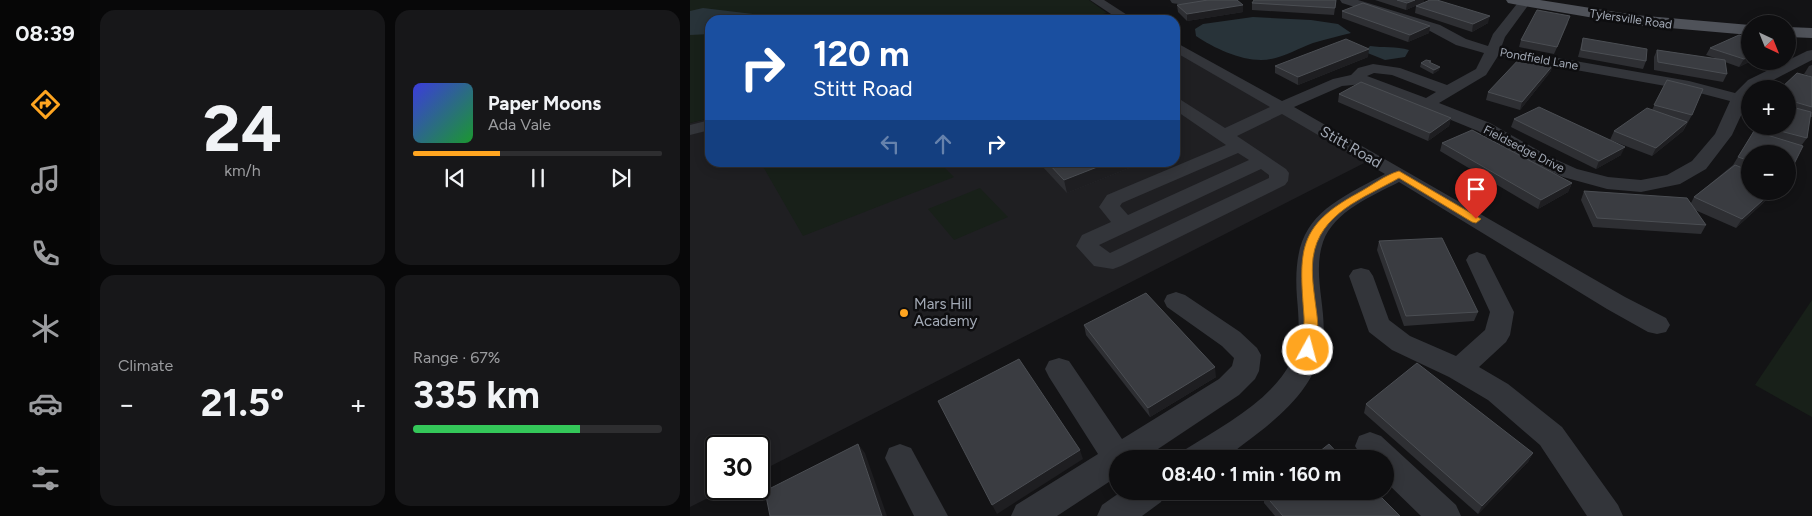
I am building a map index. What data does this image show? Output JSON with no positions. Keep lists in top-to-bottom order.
{
  "streets": {
    "main road": ["Tylersville Road"],
    "street": ["Pondfield Lane", "Stitt Road", "Fieldsedge Drive"]
  },
  "crossings": [
    ["Pondfield Lane", "Fieldsedge Drive"],
    ["Stitt Road", "Fieldsedge Drive"]
  ],
  "places": ["Mars Hill Academy"],
  "north": "bottom right",
  "page": {
    "tabs": "08:39",
    "tile": [
      ["24", "km/h"],
      "Climate",
      ["Range · 67%", "335 km"]
    ],
    "map_buttons": ["+", "−"],
    "turn": ["120 m", "Stitt Road"],
    "song": ["Paper Moons", "Ada Vale"],
    "heat": ["−", "21.5°", "+"],
    "limit": "30",
    "trip": "08:40 · 1 min · 160 m"
  }
}
